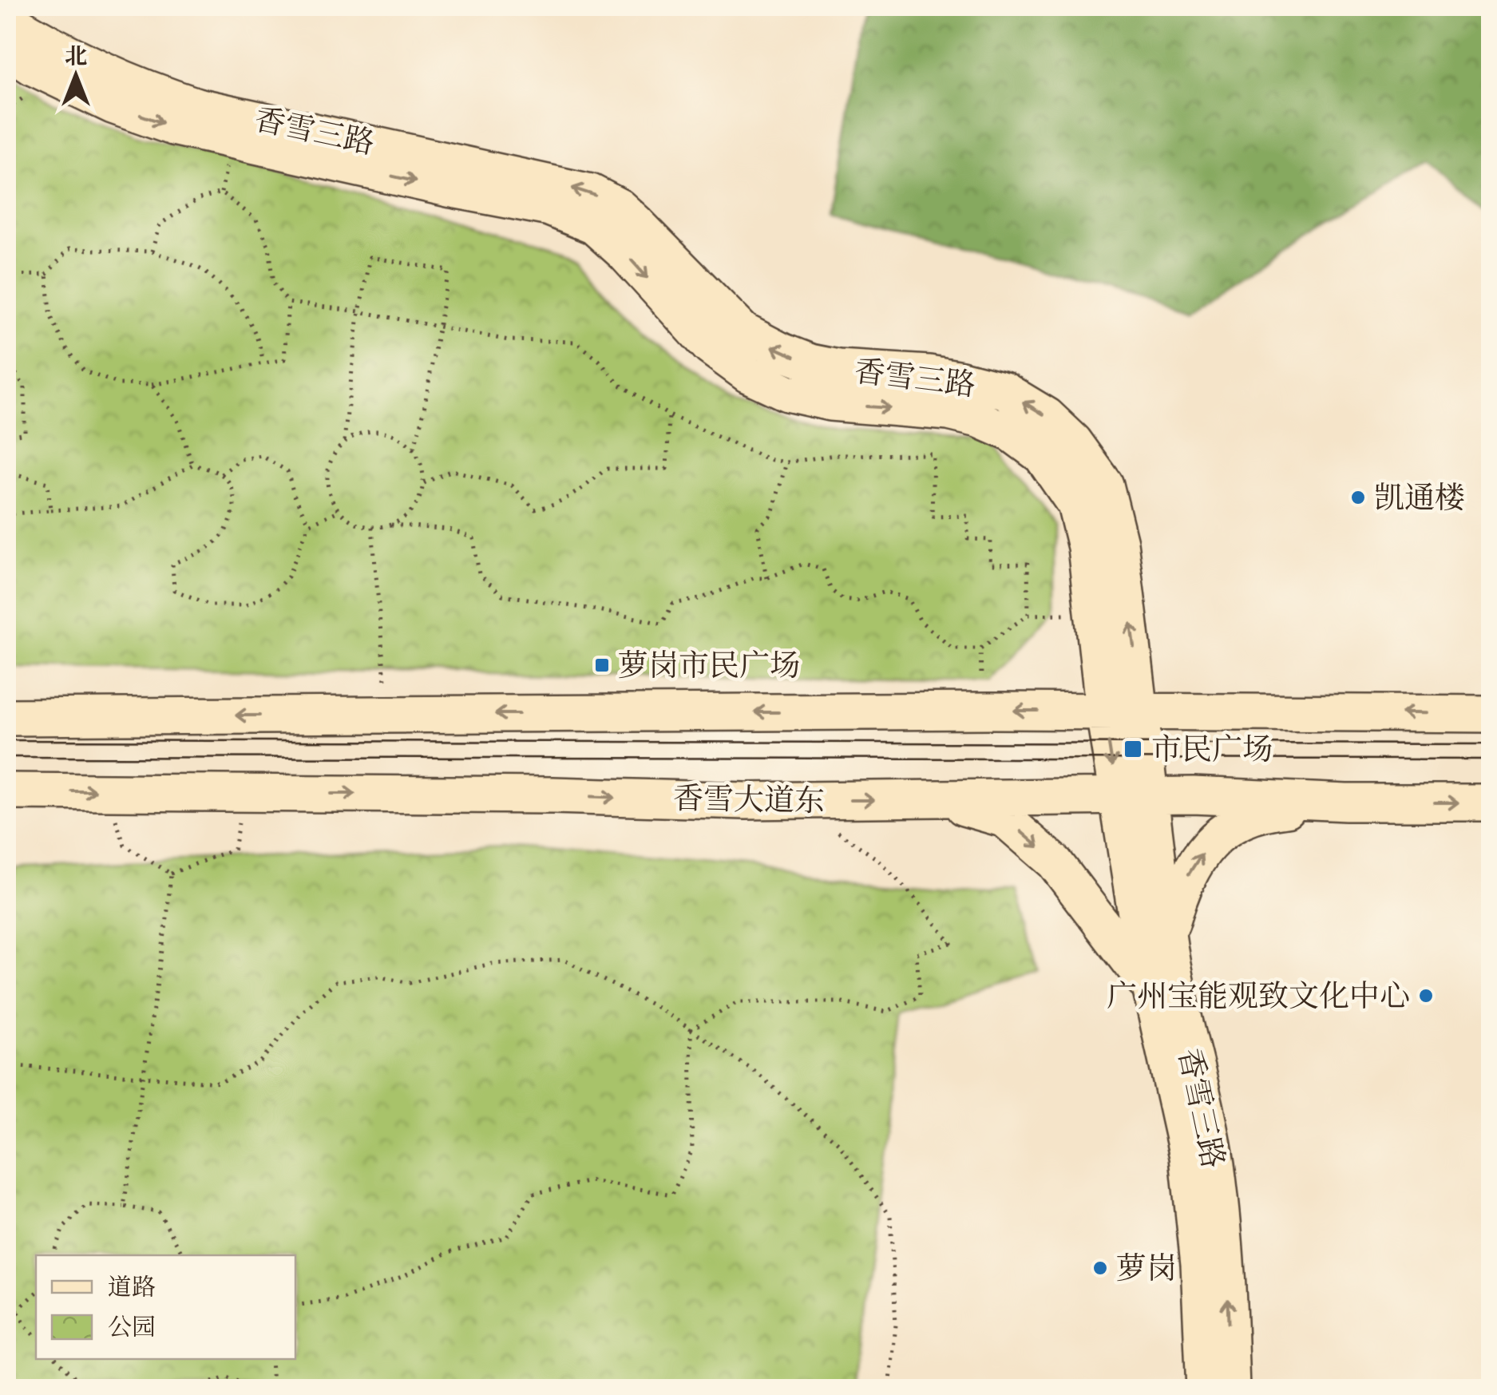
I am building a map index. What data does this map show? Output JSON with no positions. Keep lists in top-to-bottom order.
{
  "streets": {
    "main road": ["香雪三路", "香雪大道东"]
  },
  "crossings": [
    ["香雪三路", "香雪大道东"]
  ],
  "places": {
    "other": ["凯通楼", "广州宝能观致文化中心", "萝岗"],
    "transit": ["萝岗市民广场", "市民广场"]
  },
  "legend": ["道路", "公园"],
  "north": "top"
}
